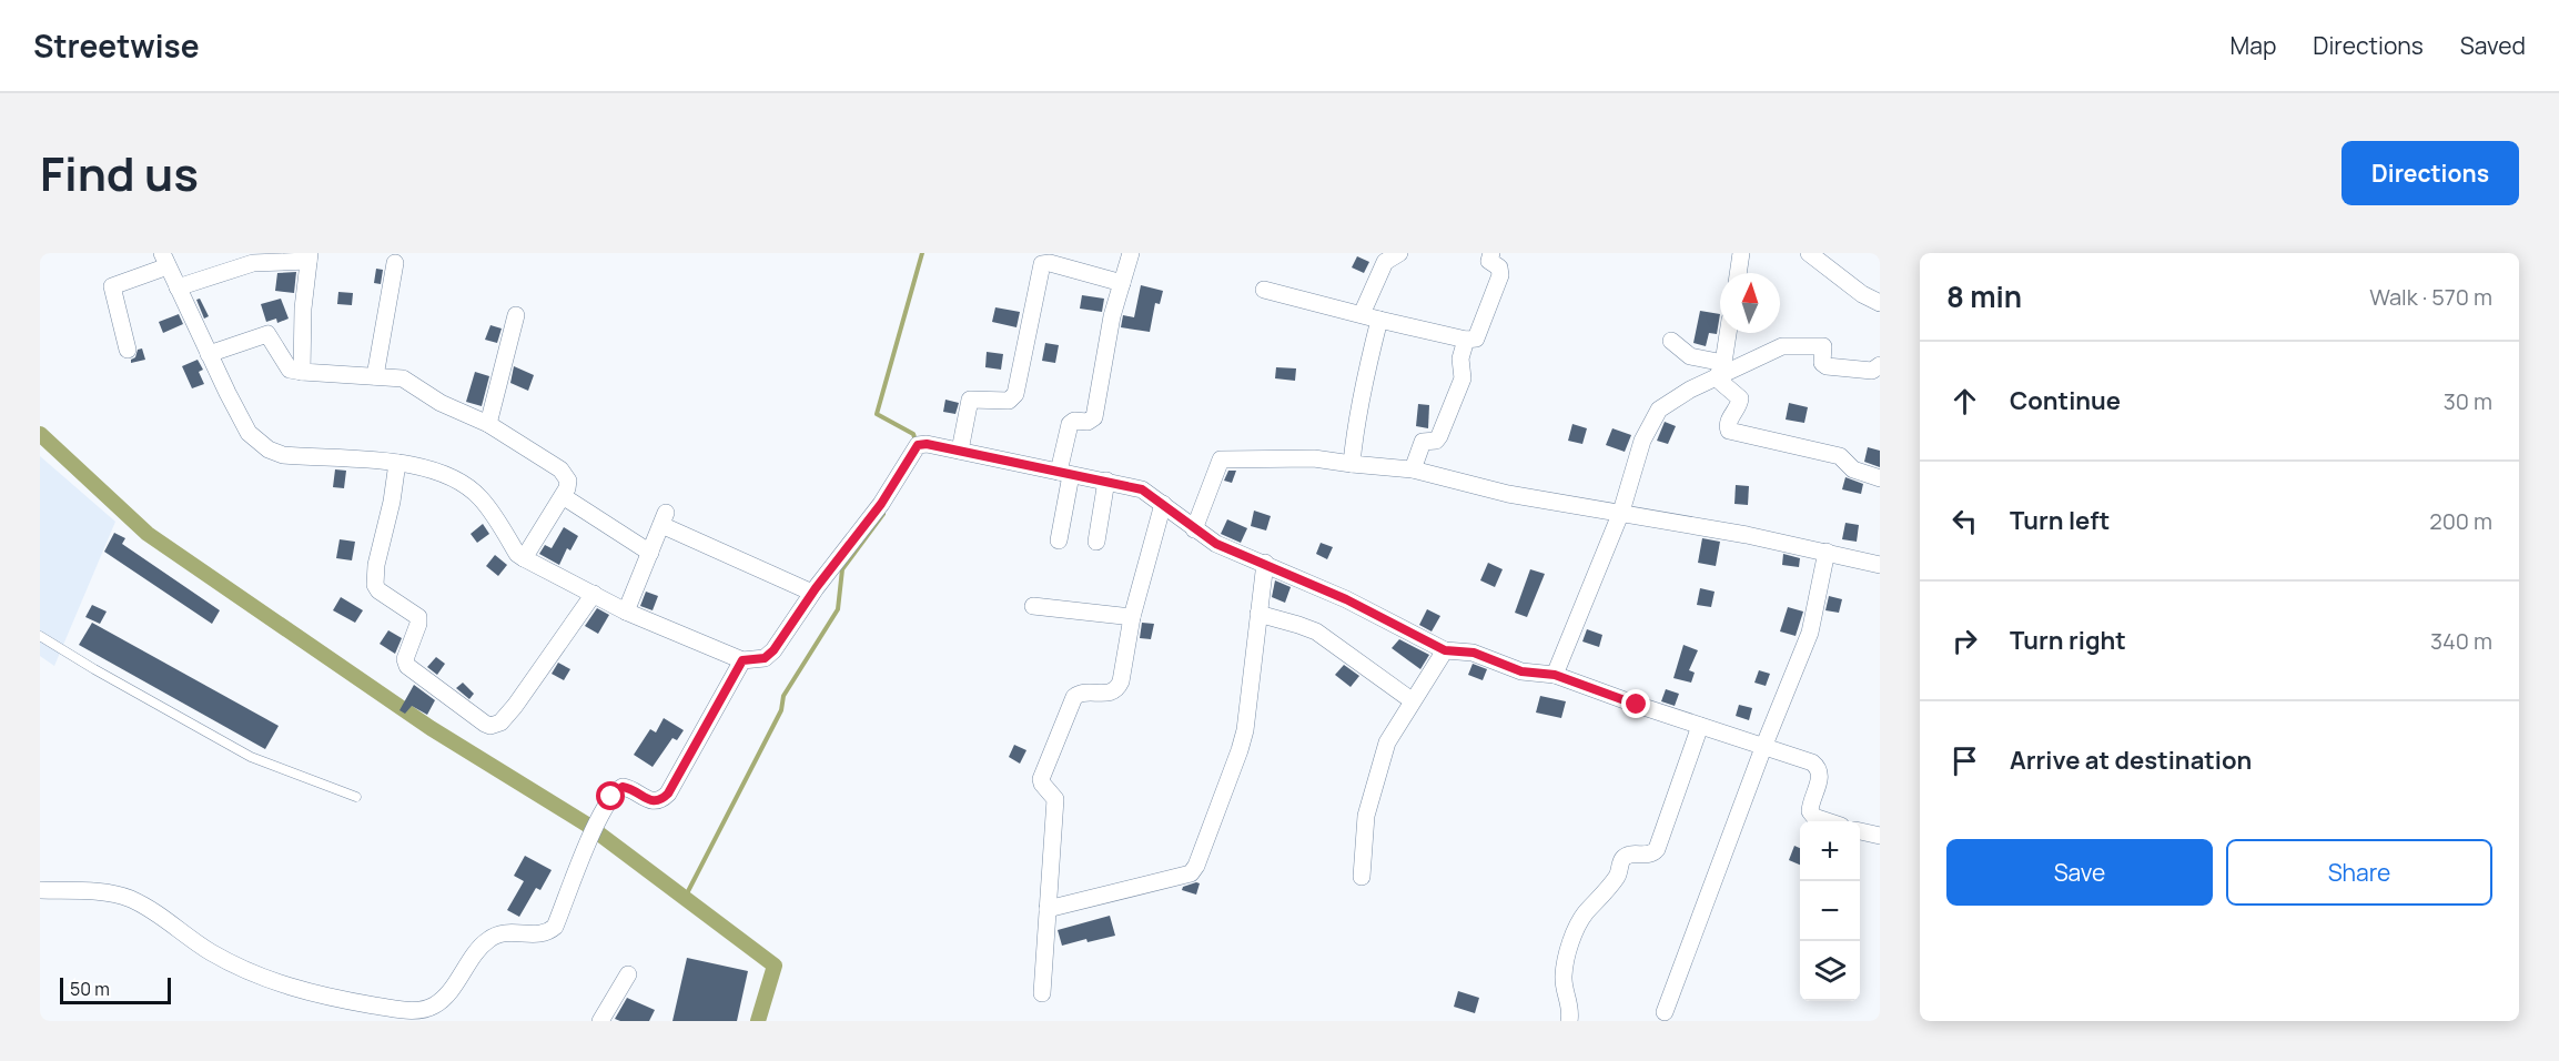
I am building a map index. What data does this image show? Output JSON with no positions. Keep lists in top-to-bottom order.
{
  "scale_bar": "50 m",
  "north": "top",
  "page": {
    "header": "Streetwise",
    "nav": ["Map", "Directions", "Saved"],
    "title": "Find us",
    "buttons": [
      "Directions",
      ["Save", "Share"]
    ],
    "heading": ["8 min", "Walk · 570 m"],
    "list": [
      ["Continue", "30 m"],
      ["Turn left", "200 m"],
      ["Turn right", "340 m"],
      "Arrive at destination"
    ],
    "map_buttons": ["+", "−"],
    "scale": "50 m"
  }
}
